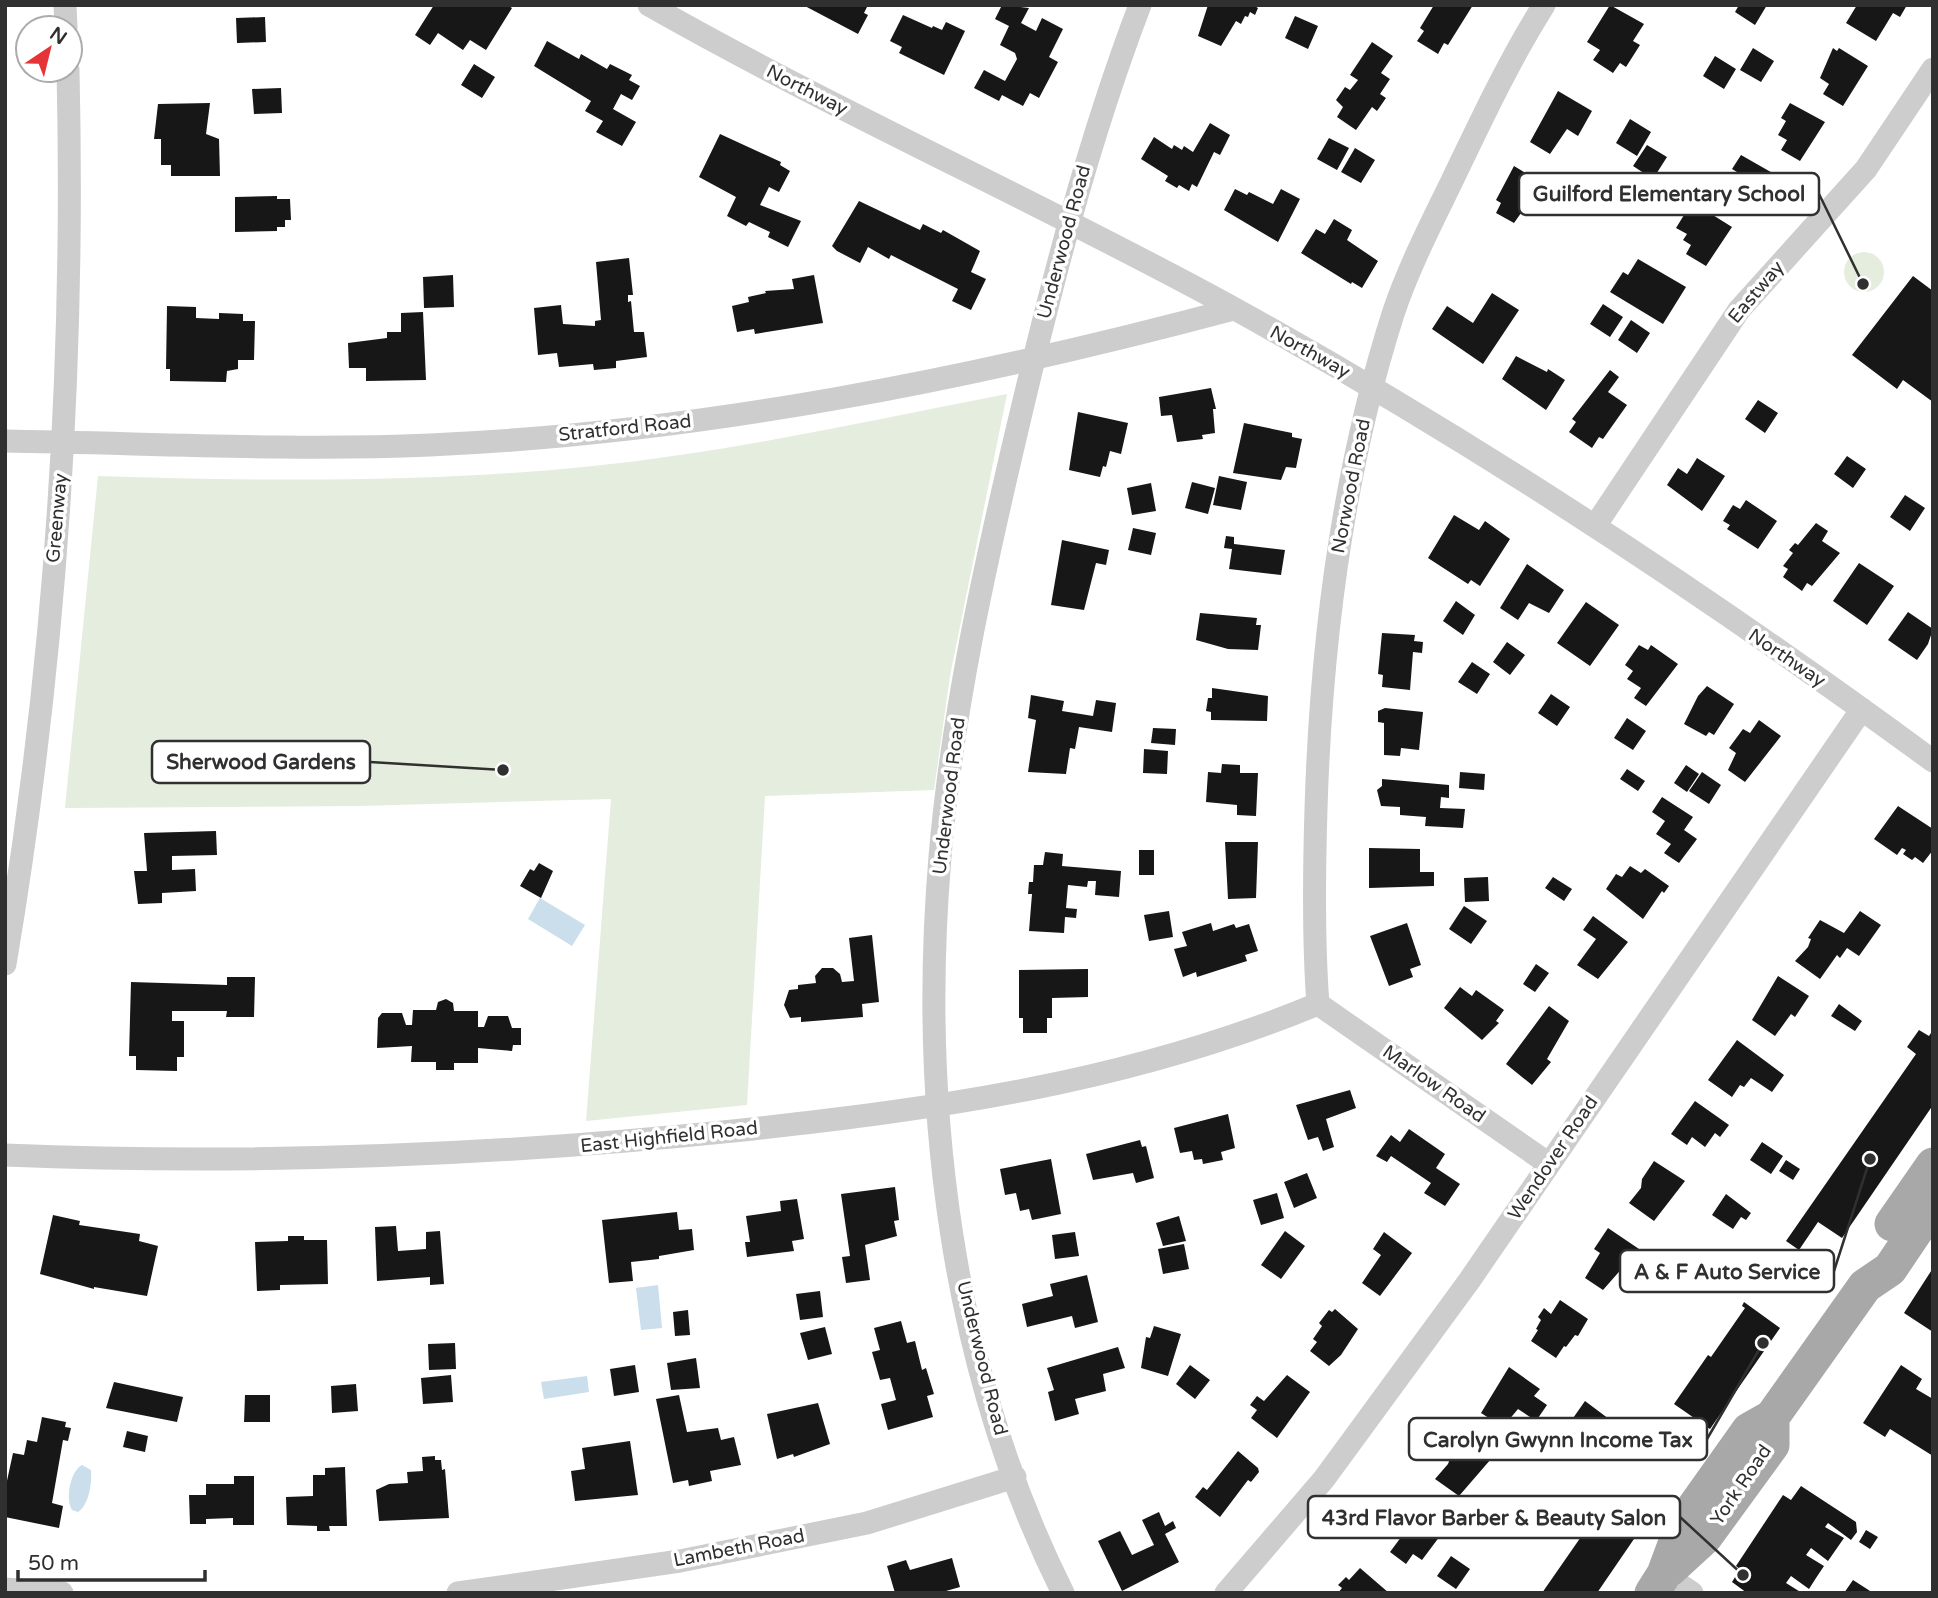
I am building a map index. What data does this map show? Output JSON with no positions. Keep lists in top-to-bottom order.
{
  "streets": {
    "main road": ["York Road"],
    "street": [
      "Northway",
      "Underwood Road",
      "Eastway",
      "Stratford Road",
      "Norwood Road",
      "Greenway",
      "Marlow Road",
      "East Highfield Road",
      "Wendover Road",
      "Lambeth Road"
    ]
  },
  "crossings": [
    ["Northway", "Underwood Road"],
    ["Northway", "Eastway"],
    ["Northway", "Stratford Road"],
    ["Northway", "Norwood Road"],
    ["Northway", "Wendover Road"],
    ["Underwood Road", "Stratford Road"],
    ["Underwood Road", "East Highfield Road"],
    ["Underwood Road", "Lambeth Road"],
    ["Stratford Road", "Greenway"],
    ["Norwood Road", "Marlow Road"],
    ["Norwood Road", "East Highfield Road"],
    ["Marlow Road", "East Highfield Road"],
    ["Marlow Road", "Wendover Road"]
  ],
  "places": [
    "Guilford Elementary School",
    "Sherwood Gardens",
    "A & F Auto Service",
    "Carolyn Gwynn Income Tax",
    "43rd Flavor Barber & Beauty Salon"
  ],
  "scale_bar": "50 m",
  "north": "top right"
}
